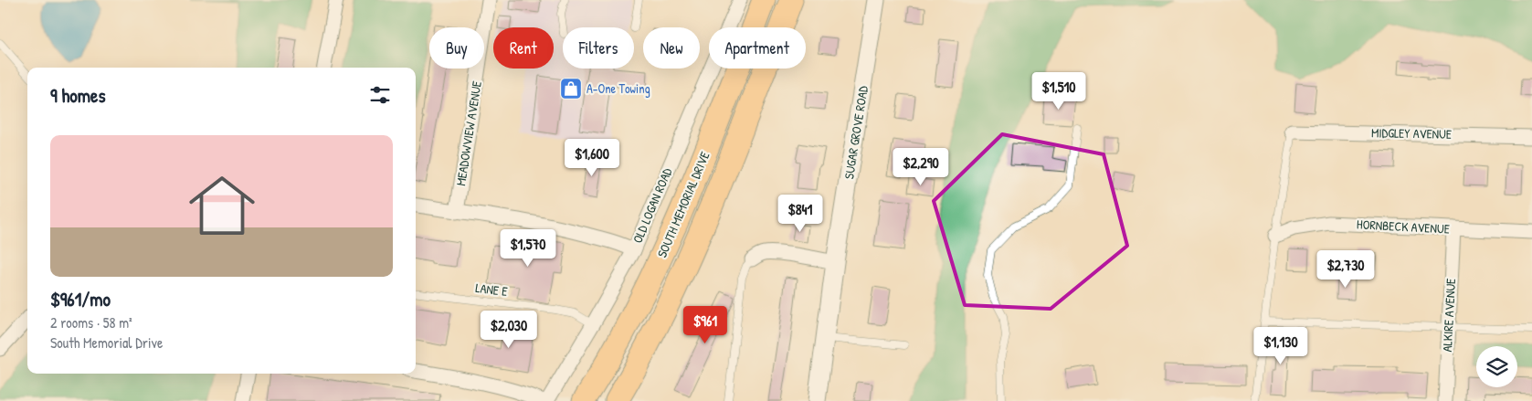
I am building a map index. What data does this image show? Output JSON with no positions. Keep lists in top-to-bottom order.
{
  "streets": {
    "highway": ["SOUTH MEMORIAL DRIVE"],
    "street": [
      "SUGAR GROVE ROAD",
      "MEADOWVIEW AVENUE",
      "MIDGLEY AVENUE",
      "OLD LOGAN ROAD",
      "HORNBECK AVENUE",
      "ALKIRE AVENUE"
    ],
    "lane": ["LANE E"]
  },
  "crossings": [
    ["OLD LOGAN ROAD", "LANE E"],
    ["HORNBECK AVENUE", "ALKIRE AVENUE"]
  ],
  "places": {
    "shop": ["A-One Towing"]
  },
  "page": {
    "chip": [
      "Buy",
      "Rent",
      "Filters",
      "New",
      "Apartment"
    ],
    "heading": "9 homes",
    "price": [
      "$1,510",
      "$1,600",
      "$2,290",
      "$841",
      "$1,570",
      "$2,730",
      "$961",
      "$2,030",
      "$1,130"
    ],
    "list": [
      {
        "name": "$961/mo",
        "note": "2 rooms · 58 m² · South Memorial Drive"
      }
    ]
  }
}
